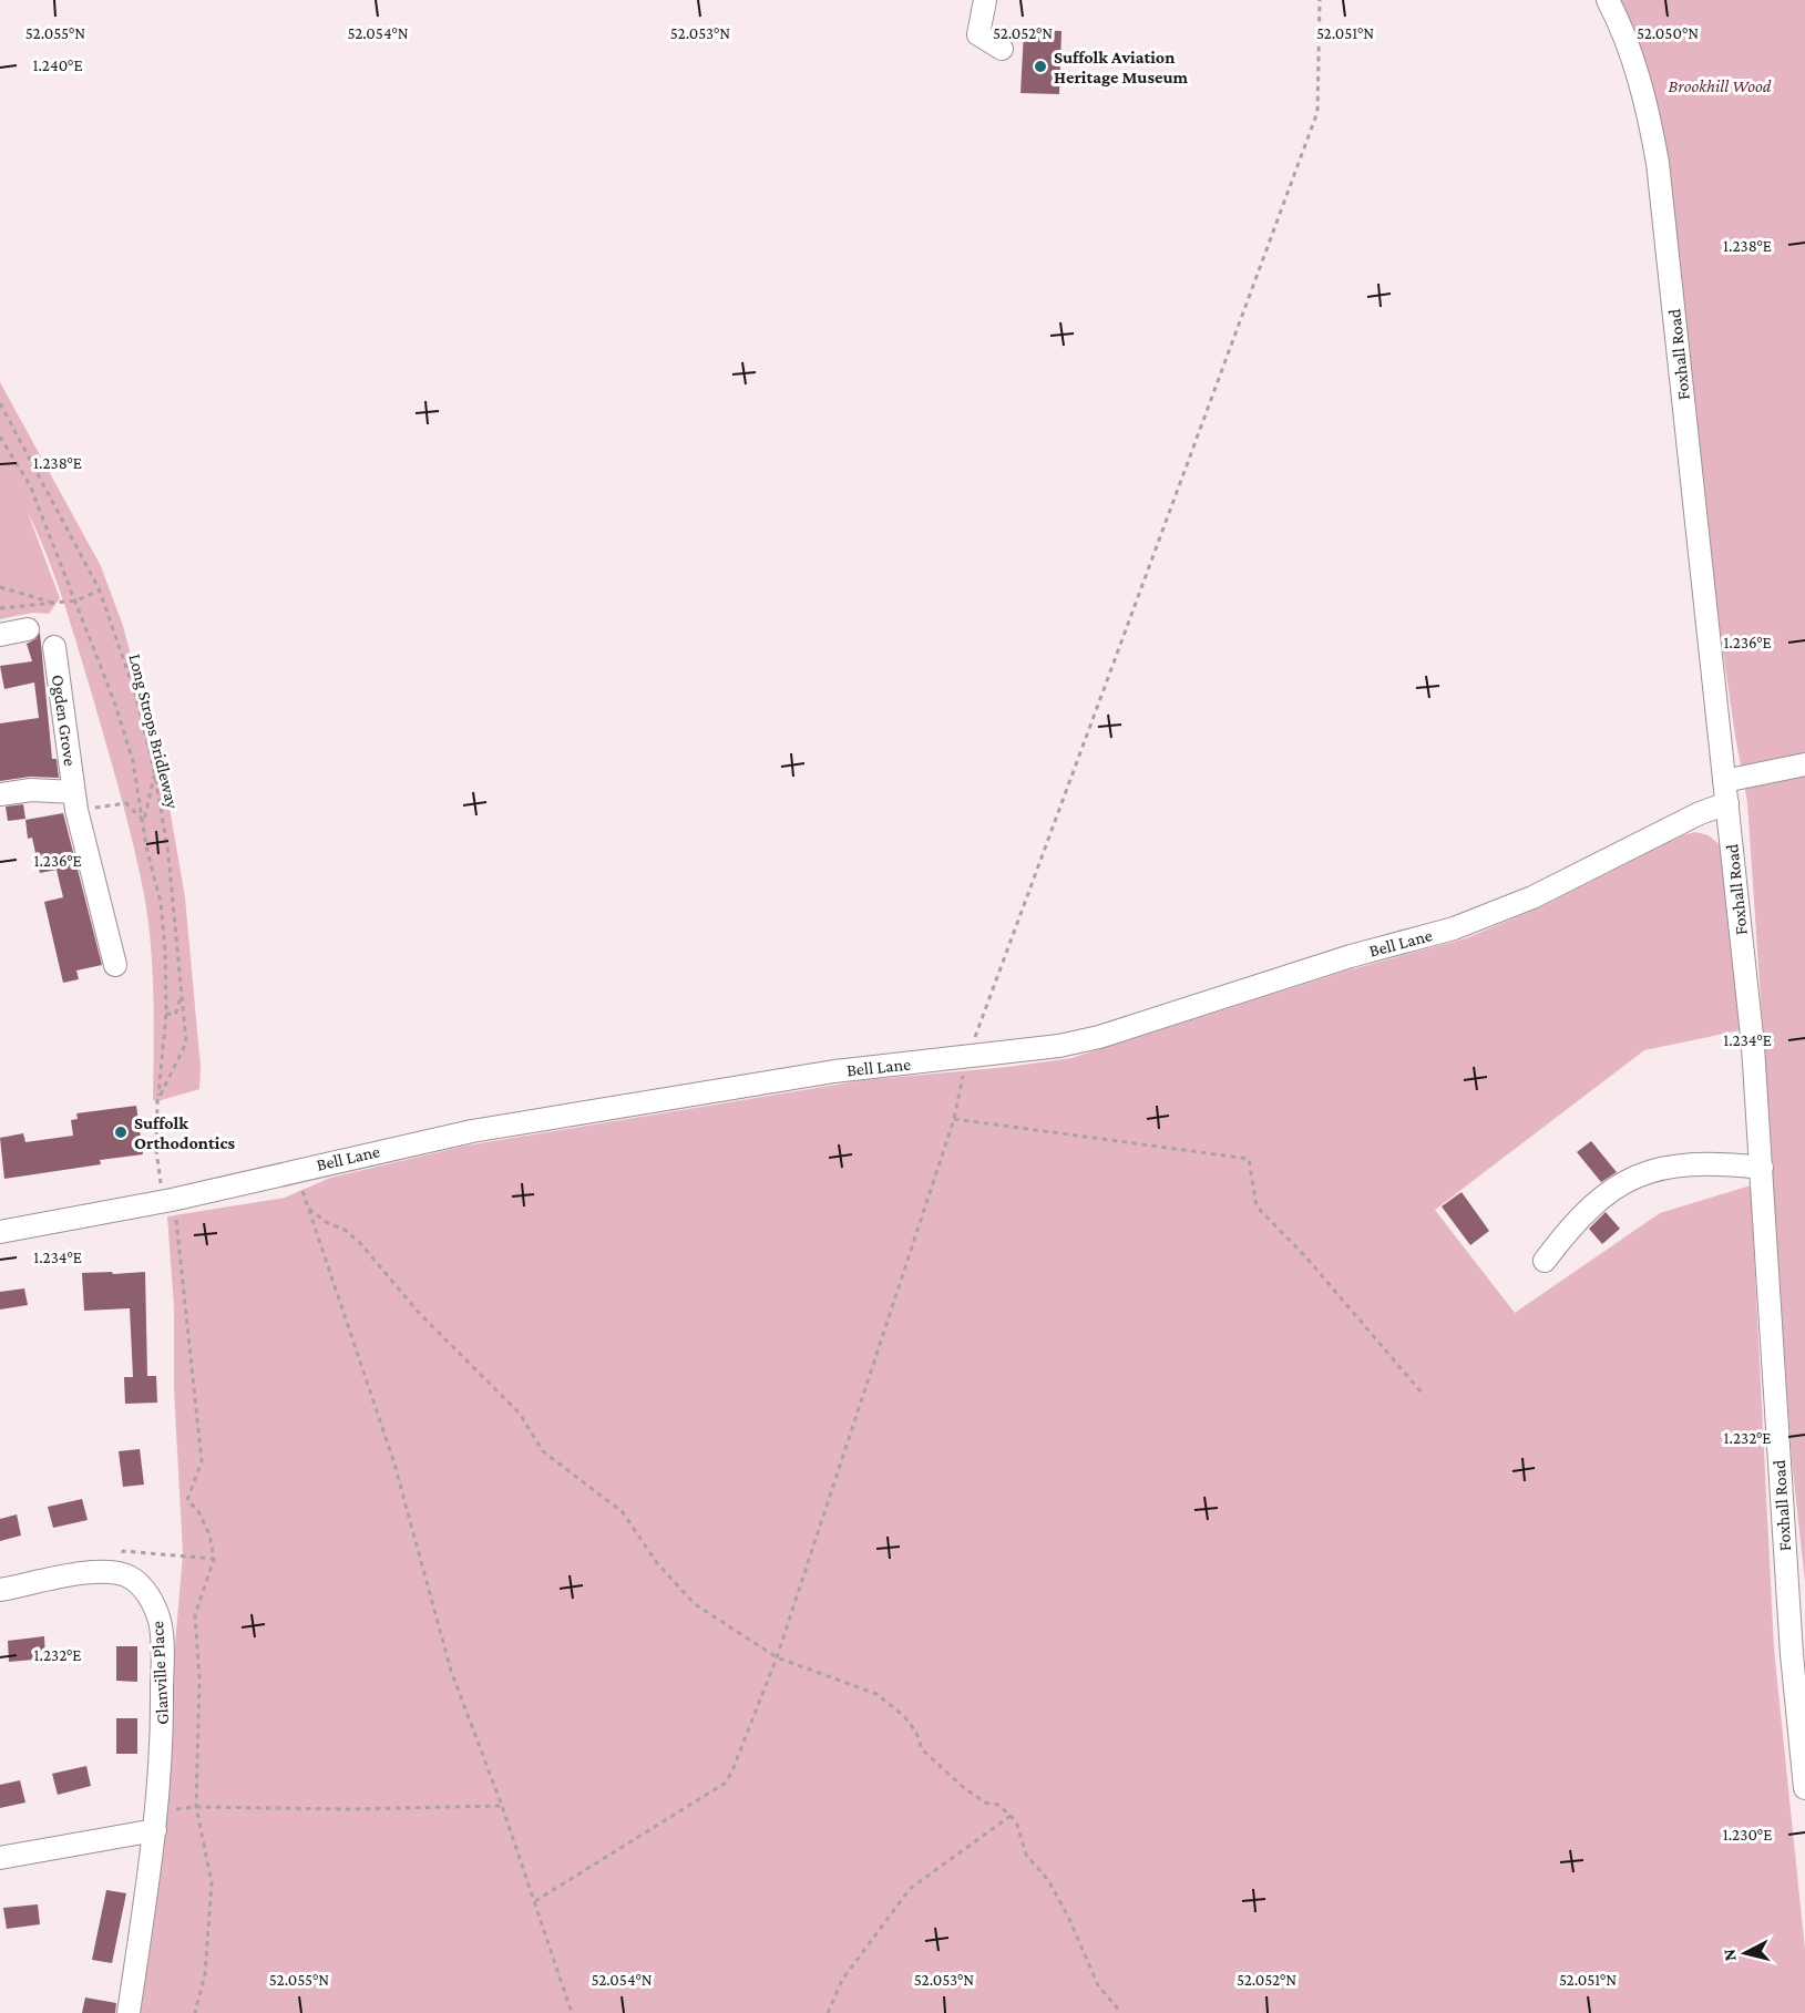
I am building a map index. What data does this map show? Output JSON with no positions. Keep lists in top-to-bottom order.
{
  "streets": {
    "street": [
      "Foxhall Road",
      "Ogden Grove",
      "Bell Lane",
      "Glanville Place"
    ],
    "path": ["Long Strops Bridleway"]
  },
  "crossings": [
    ["Foxhall Road", "Bell Lane"],
    ["Long Strops Bridleway", "Bell Lane"]
  ],
  "parks": ["Brookhill Wood"],
  "places": ["Suffolk Aviation Heritage Museum", "Suffolk Orthodontics"],
  "north": "left",
  "coordinates": [
    "52.055°N",
    "52.054°N",
    "52.053°N",
    "52.052°N",
    "52.051°N",
    "52.050°N",
    "1.240°E",
    "1.238°E",
    "1.236°E",
    "1.234°E",
    "1.232°E",
    "1.230°E"
  ]
}
